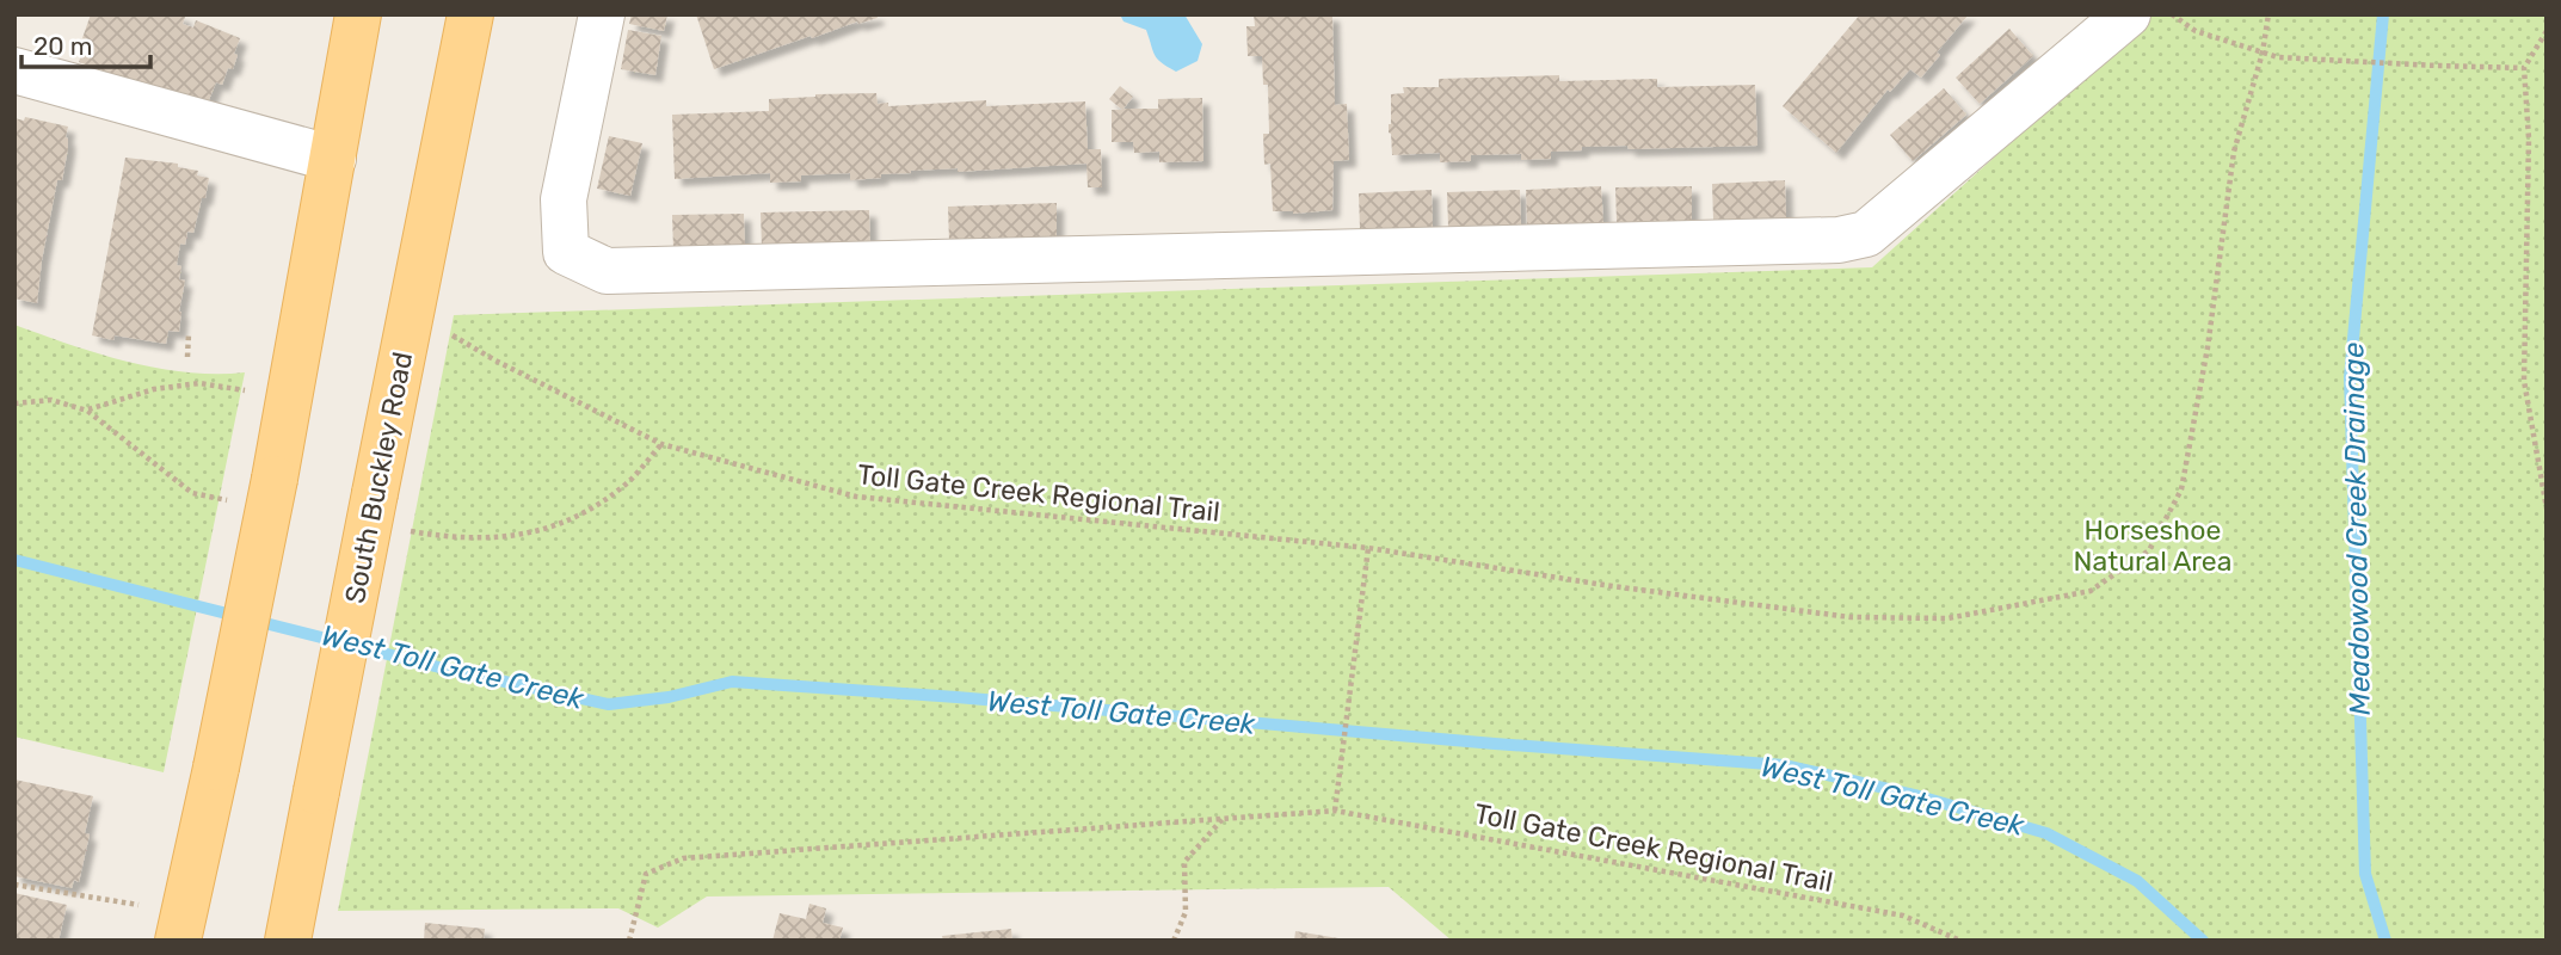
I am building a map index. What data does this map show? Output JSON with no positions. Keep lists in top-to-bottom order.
{
  "streets": {
    "main road": ["South Buckley Road"],
    "path": ["Toll Gate Creek Regional Trail"]
  },
  "crossings": [
    ["South Buckley Road", "Toll Gate Creek Regional Trail"]
  ],
  "water": ["Meadowood Creek Drainage", "West Toll Gate Creek"],
  "parks": ["Horseshoe Natural Area"],
  "scale_bar": "20 m"
}
